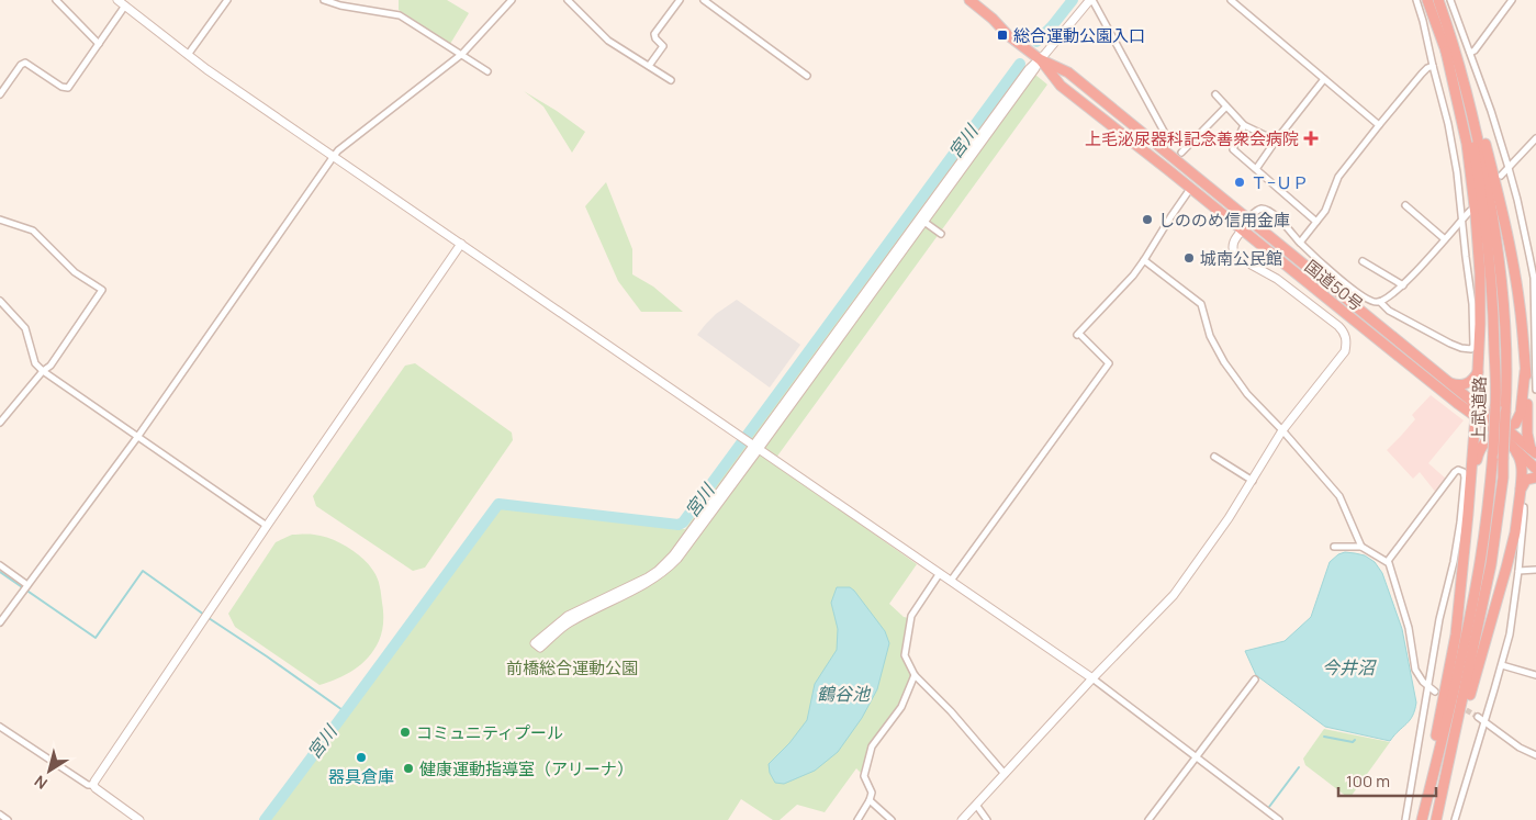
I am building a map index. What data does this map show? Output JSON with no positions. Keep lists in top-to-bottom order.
{
  "streets": {
    "highway": ["国道50号", "上武道路"]
  },
  "water": ["宮川", "今井沼", "鶴谷池"],
  "parks": ["前橋総合運動公園"],
  "places": {
    "transit": ["総合運動公園入口"],
    "health": ["上毛泌尿器科記念善衆会病院"],
    "other": [
      "Ｔ−ＵＰ",
      "しののめ信用金庫",
      "城南公民館",
      "コミュニティプール",
      "器具倉庫",
      "健康運動指導室（アリーナ）"
    ]
  },
  "scale_bar": "100 m",
  "north": "bottom left"
}
